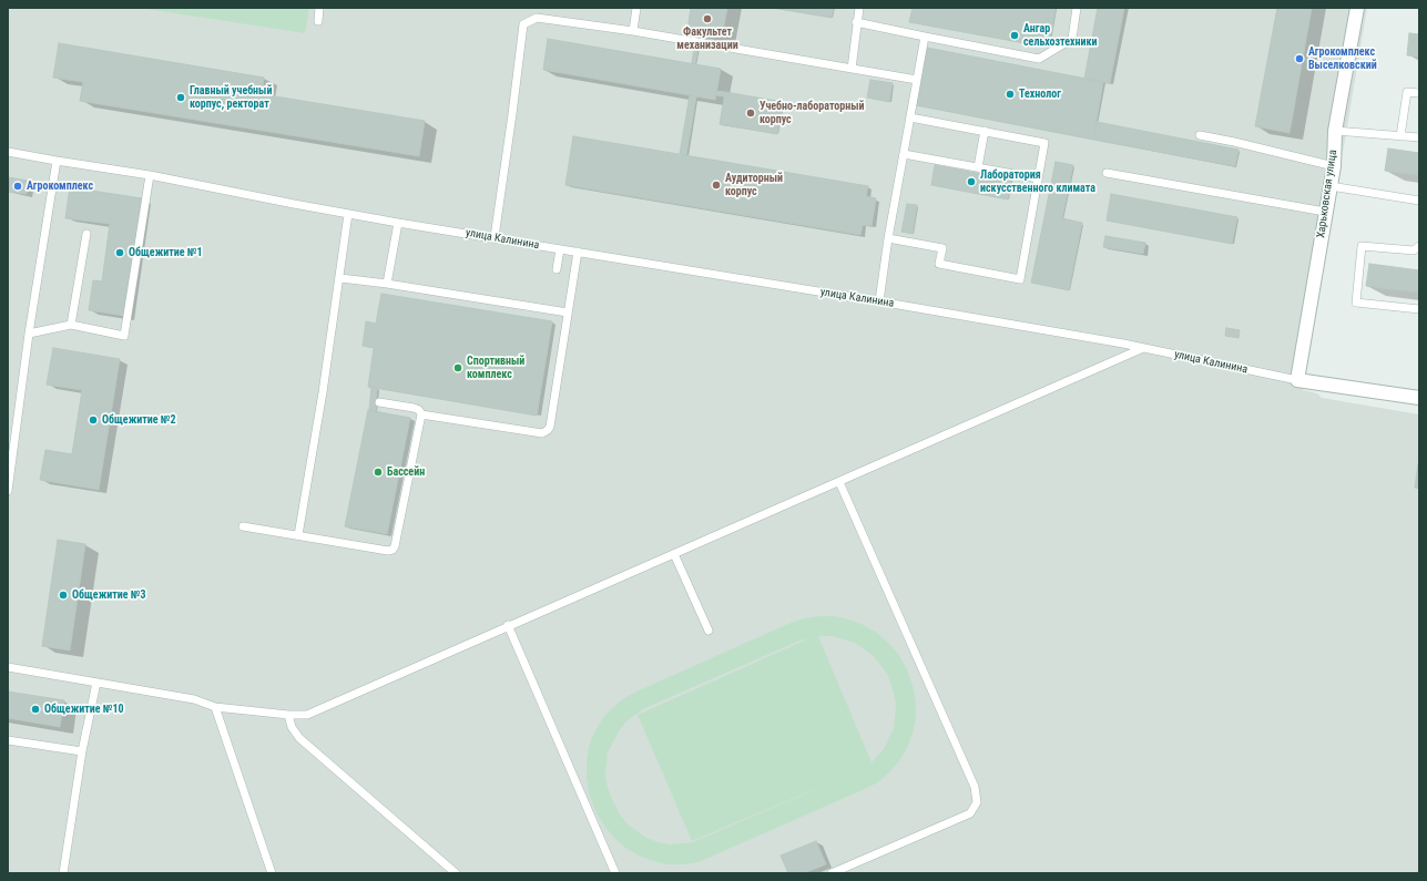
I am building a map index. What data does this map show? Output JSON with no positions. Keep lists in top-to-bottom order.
{
  "streets": {
    "street": ["Харьковская улица", "улица Калинина"]
  },
  "crossings": [
    ["Харьковская улица", "улица Калинина"]
  ],
  "places": [
    "Факультет механизации",
    "Ангар сельхозтехники",
    "Агрокомплекс Выселковский",
    "Технолог",
    "Главный учебный корпус, ректорат",
    "Учебно-лабораторный корпус",
    "Лаборатория искусственного климата",
    "Аудиторный корпус",
    "Агрокомплекс",
    "Общежитие №1",
    "Спортивный комплекс",
    "Общежитие №2",
    "Бассейн",
    "Общежитие №3",
    "Общежитие №10"
  ]
}
